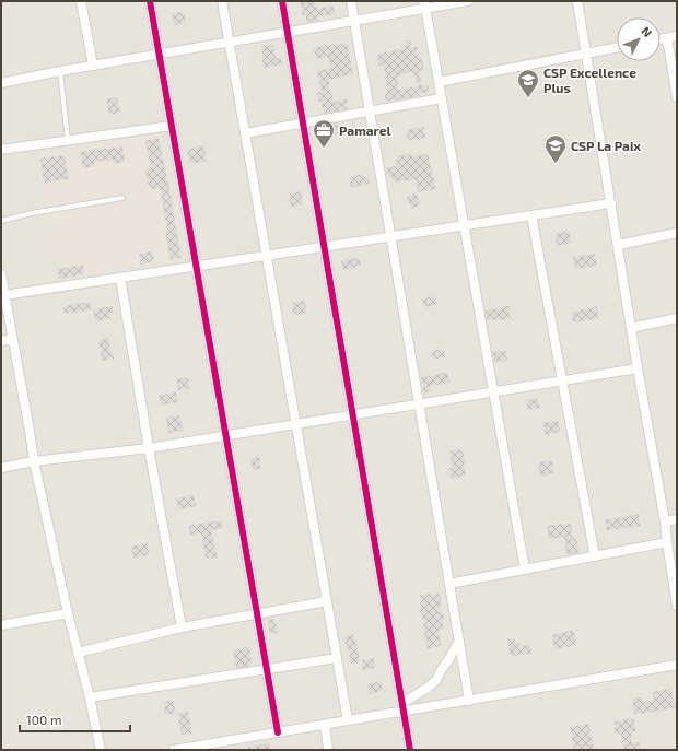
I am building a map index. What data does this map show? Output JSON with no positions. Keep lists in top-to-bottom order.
{
  "places": {
    "school or university": ["CSP Excellence Plus", "CSP La Paix"],
    "office": ["Pamarel"]
  },
  "scale_bar": "100 m",
  "north": "top right"
}
